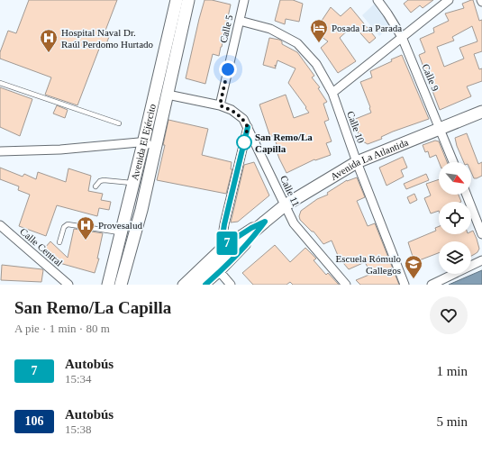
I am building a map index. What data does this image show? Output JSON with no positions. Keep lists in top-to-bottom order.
{
  "streets": {
    "main road": ["Avenida El Ejército", "Avenida La Atlantida"],
    "street": [
      "Calle 5",
      "Calle 9",
      "Calle 10",
      "Calle 11",
      "Calle Central"
    ]
  },
  "crossings": [
    ["Calle 5", "Calle 10"],
    ["Calle 5", "Calle 11"],
    ["Calle 9", "Avenida La Atlantida"],
    ["Calle 10", "Avenida La Atlantida"],
    ["Avenida El Ejército", "Calle 11"],
    ["Avenida La Atlantida", "Calle 11"]
  ],
  "places": {
    "hotel": ["Posada La Parada"],
    "hospital": ["Hospital Naval Dr. Raúl Perdomo Hurtado", "Provesalud"],
    "other": ["San Remo/La Capilla"],
    "school or university": ["Escuela Rómulo Gallegos"]
  },
  "lines": ["bus line 7"],
  "north": "bottom right",
  "page": {
    "on_map": "7",
    "heading": ["San Remo/La Capilla", "A pie · 1 min · 80 m"],
    "list": [
      {
        "mark": "7",
        "name": "Autobús",
        "note": "15:34",
        "value": "1 min"
      },
      {
        "mark": "106",
        "name": "Autobús",
        "note": "15:38",
        "value": "5 min"
      }
    ]
  }
}
